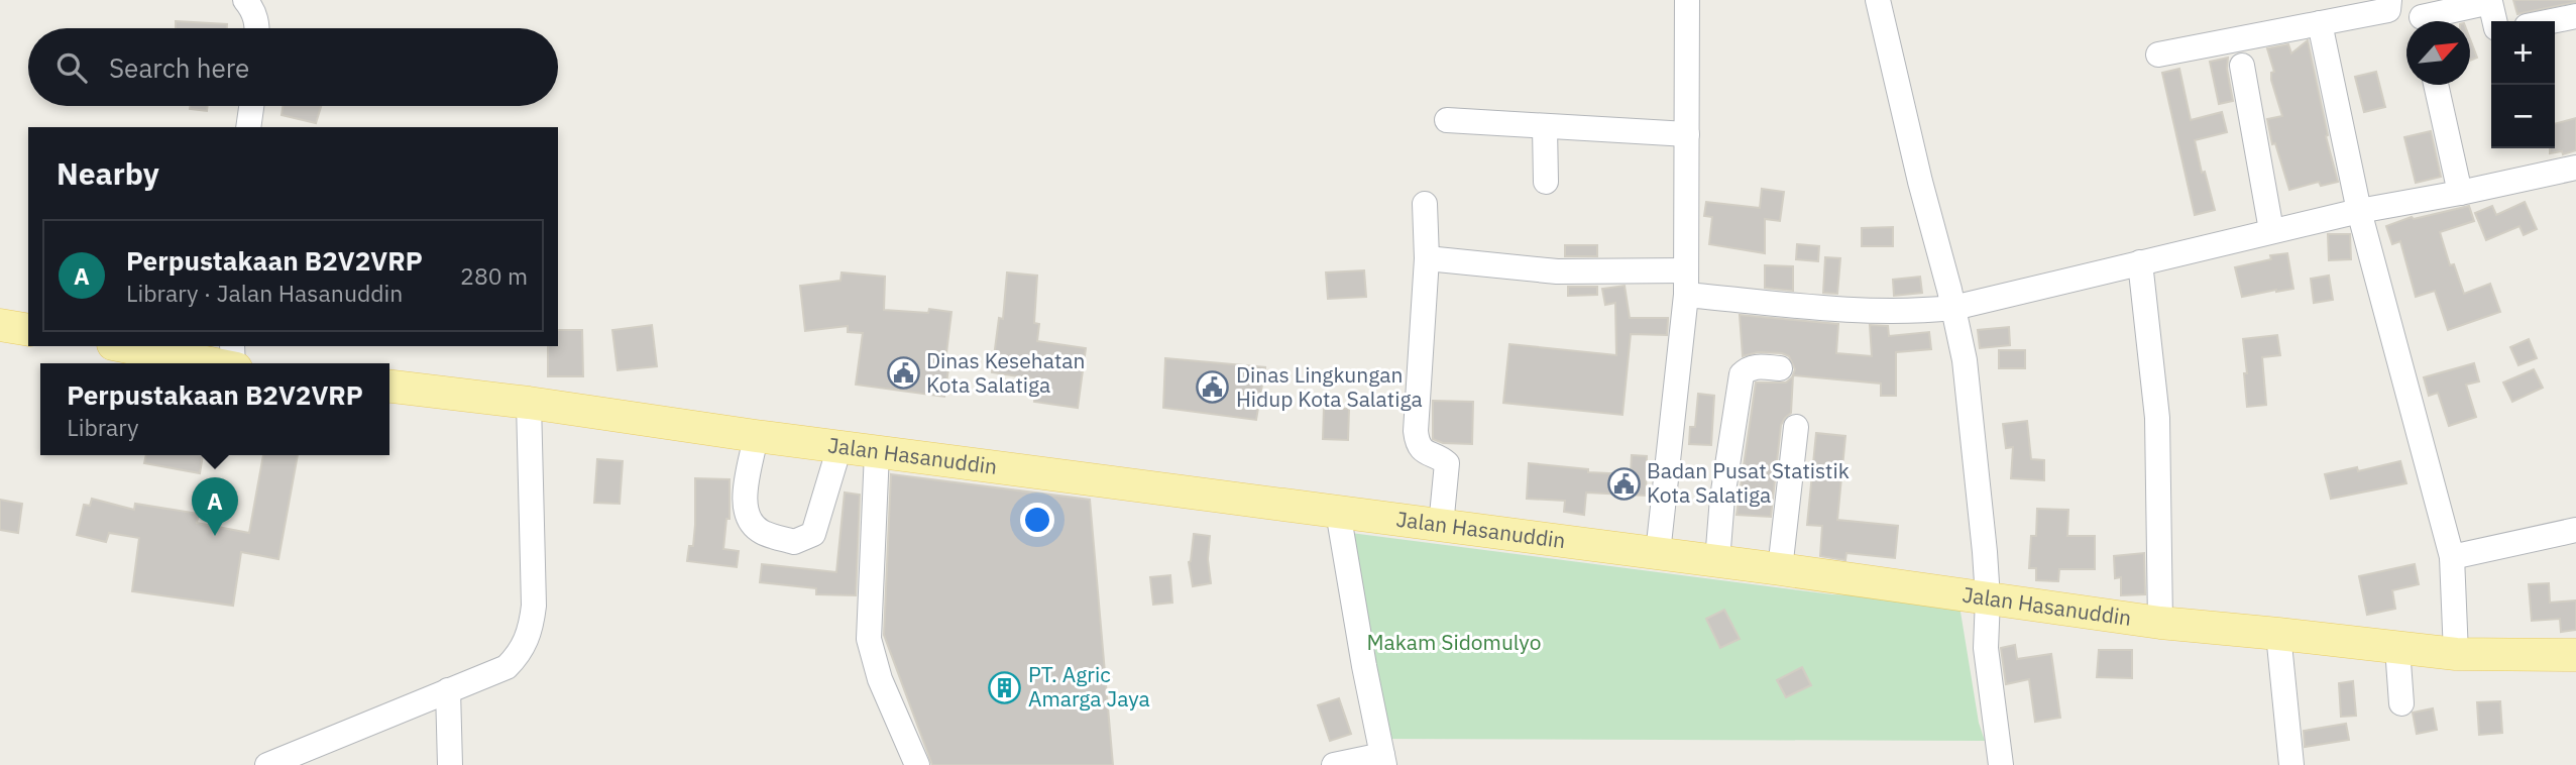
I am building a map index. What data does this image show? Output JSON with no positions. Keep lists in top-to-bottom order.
{
  "streets": {
    "main road": ["Jalan Hasanuddin"]
  },
  "parks": ["Makam Sidomulyo"],
  "places": {
    "public building": ["Dinas Kesehatan Kota Salatiga", "Dinas Lingkungan Hidup Kota Salatiga", "Badan Pusat Statistik Kota Salatiga"],
    "building": ["PT. Agric Amarga Jaya"]
  },
  "north": "top right",
  "page": {
    "map_buttons": ["+", "−"],
    "search": "Search here",
    "heading": "Nearby",
    "list": [
      {
        "mark": "A",
        "name": "Perpustakaan B2V2VRP",
        "note": "Library · Jalan Hasanuddin",
        "value": "280 m"
      }
    ],
    "popup": ["Perpustakaan B2V2VRP", "Library"],
    "pins": "A"
  }
}
